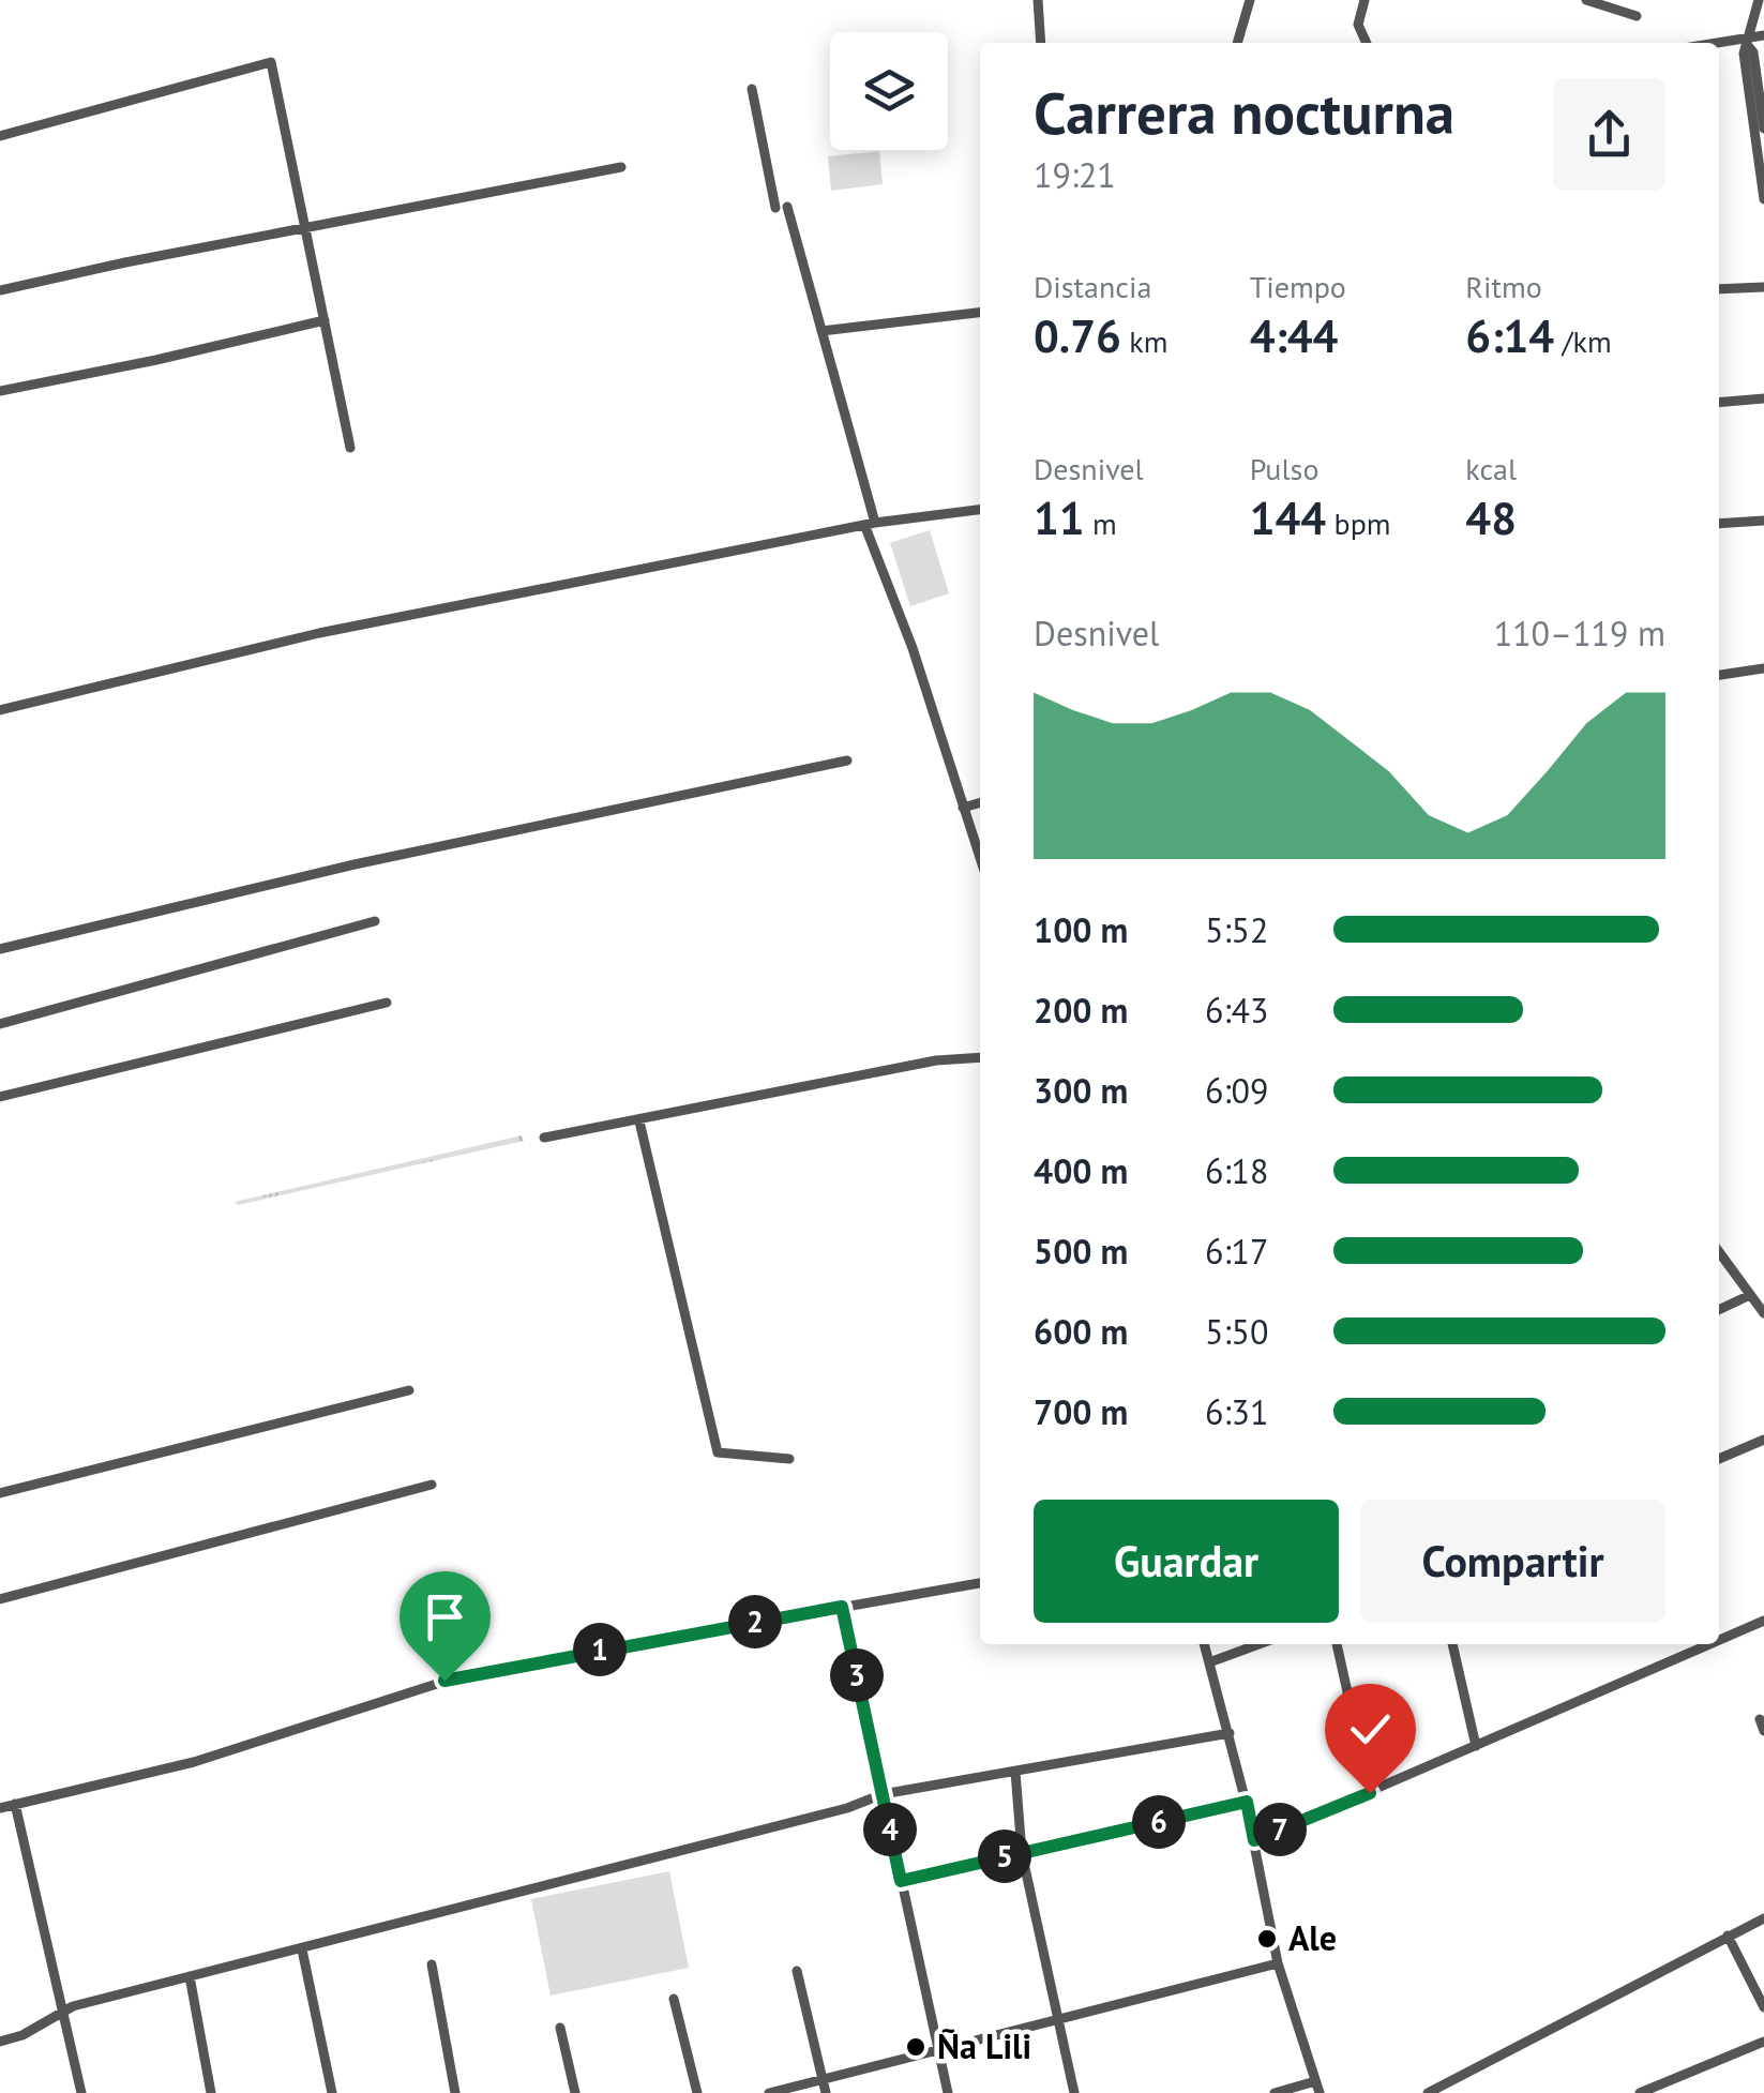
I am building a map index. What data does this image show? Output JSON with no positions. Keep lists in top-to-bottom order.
{
  "places": ["Ale", "Ña Lili"],
  "page": {
    "heading": ["Carrera nocturna", "19:21"],
    "stats": [
      ["Distancia", "0.76 km"],
      ["Tiempo", "4:44"],
      ["Ritmo", "6:14 /km"],
      ["Desnivel", "11 m"],
      ["Pulso", "144 bpm"],
      ["kcal", "48"]
    ],
    "chart": ["Desnivel", "110–119 m"],
    "list": [
      {
        "name": "100 m",
        "note": "5:52"
      },
      {
        "name": "200 m",
        "note": "6:43"
      },
      {
        "name": "300 m",
        "note": "6:09"
      },
      {
        "name": "400 m",
        "note": "6:18"
      },
      {
        "name": "500 m",
        "note": "6:17"
      },
      {
        "name": "600 m",
        "note": "5:50"
      },
      {
        "name": "700 m",
        "note": "6:31"
      }
    ],
    "buttons": ["Guardar", "Compartir"],
    "pins": [
      "2",
      "1",
      "3",
      "6",
      "4",
      "7",
      "5"
    ]
  }
}
